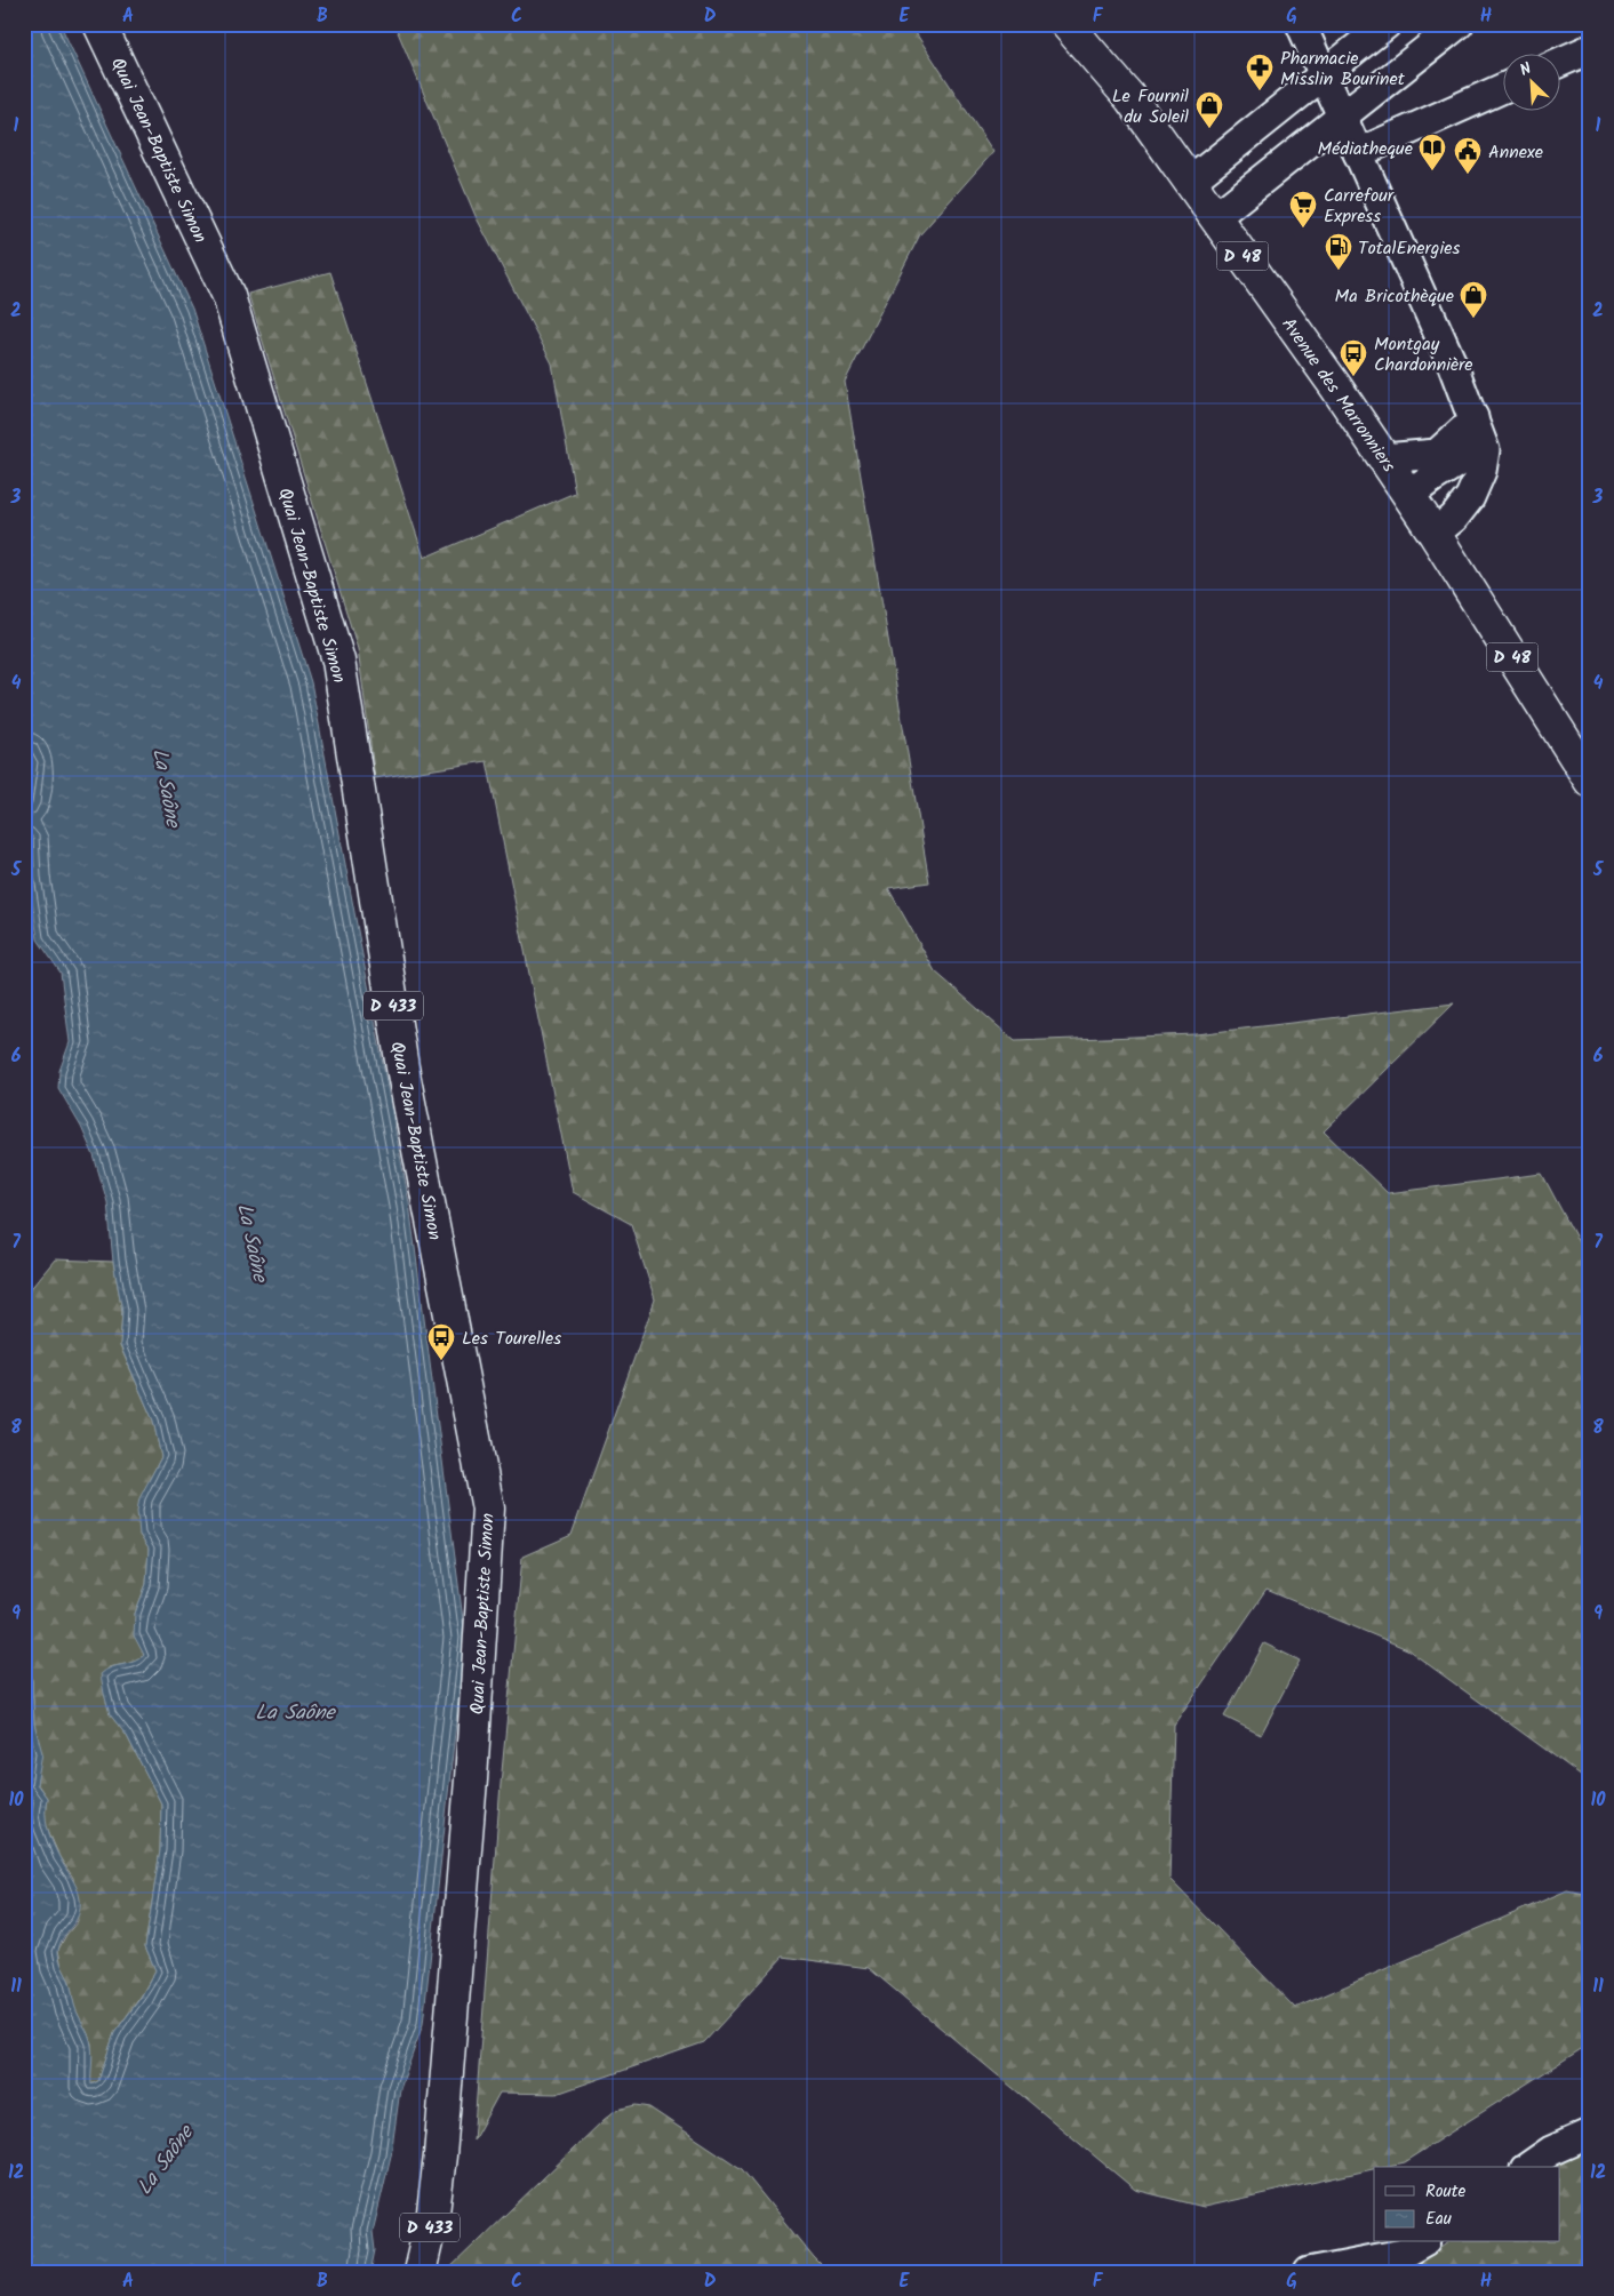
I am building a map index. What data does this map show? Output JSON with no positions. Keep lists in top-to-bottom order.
{
  "streets": {
    "main road": [
      "Quai Jean-Baptiste Simon",
      "D 48",
      "Avenue des Marronniers",
      "D 433"
    ]
  },
  "water": ["La Saône"],
  "places": {
    "pharmacy": ["Pharmacie Misslin Bourinet"],
    "shop": ["Le Fournil du Soleil", "Ma Bricothèque"],
    "library": ["Médiatheque"],
    "public building": ["Annexe"],
    "supermarket": ["Carrefour Express"],
    "fuel station": ["TotalEnergies"],
    "bus stop": ["Montgay Chardonnière", "Les Tourelles"]
  },
  "legend": ["Route", "Eau"],
  "north": "top left",
  "grid": {
    "columns": [
      "A",
      "B",
      "C",
      "D",
      "E",
      "F",
      "G",
      "H"
    ],
    "rows": [
      "1",
      "2",
      "3",
      "4",
      "5",
      "6",
      "7",
      "8",
      "9",
      "10",
      "11",
      "12"
    ]
  }
}
